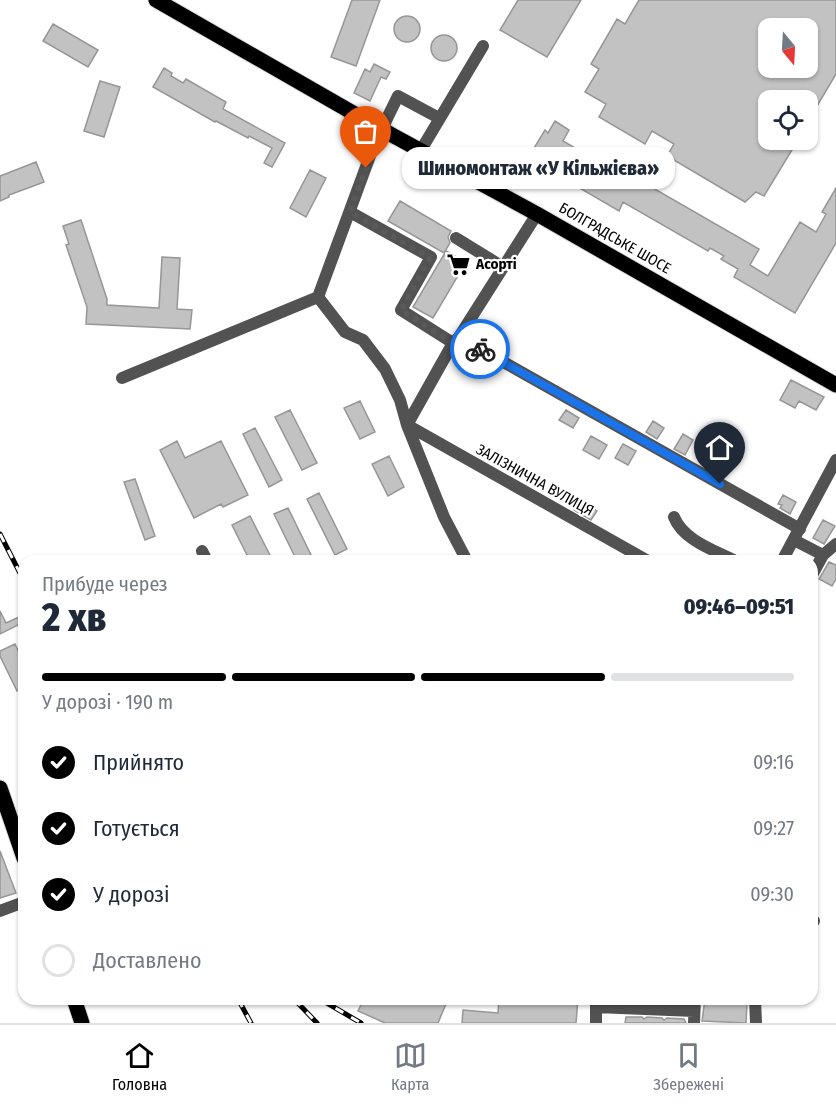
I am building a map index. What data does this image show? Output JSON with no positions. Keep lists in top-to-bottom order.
{
  "streets": {
    "main road": ["БОЛГРАДСЬКЕ ШОСЕ"],
    "street": ["ЗАЛІЗНИЧНА ВУЛИЦЯ"]
  },
  "places": {
    "other": ["Шиномонтаж «У Кільжієва»"],
    "supermarket": ["Асорті"]
  },
  "north": "bottom",
  "page": {
    "bubble": "Шиномонтаж «У Кільжієва»",
    "heading": ["2 хв", "Прибуде через", "09:46–09:51"],
    "bar": "У дорозі · 190 m",
    "list": [
      ["Прийнято", "09:16"],
      ["Готується", "09:27"],
      ["У дорозі", "09:30"],
      "Доставлено"
    ],
    "tabs": ["Головна", "Карта", "Збережені"]
  }
}
